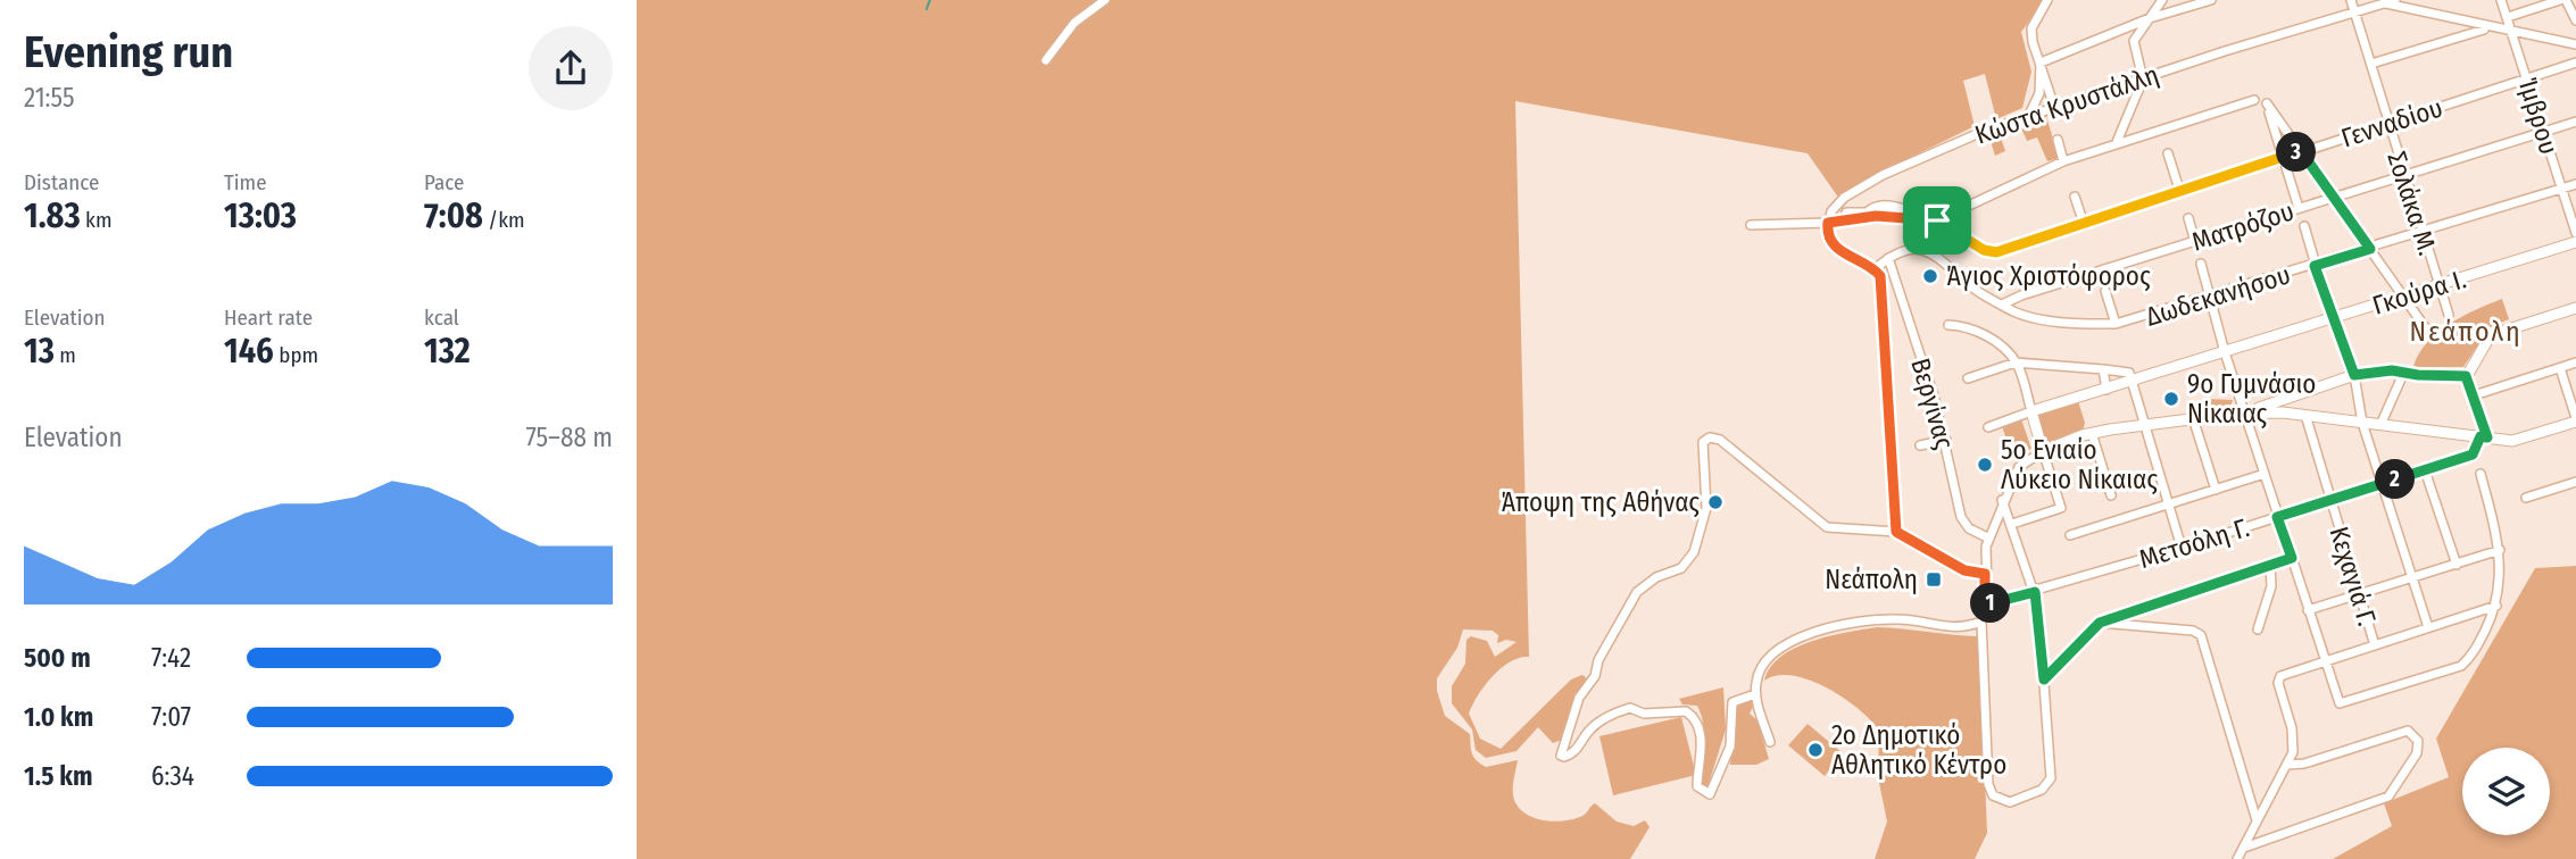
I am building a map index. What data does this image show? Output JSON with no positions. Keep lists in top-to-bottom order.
{
  "streets": {
    "street": [
      "Κώστα Κρυστάλλη",
      "Ίμβρου",
      "Γενναδίου",
      "Σολάκα Μ.",
      "Ματρόζου",
      "Γκούρα Ι.",
      "Δωδεκανήσου",
      "Βεργίνας",
      "Μετσόλη Γ.",
      "Κεχαγιά Γ."
    ]
  },
  "crossings": [
    ["Κώστα Κρυστάλλη", "Γενναδίου"],
    ["Κώστα Κρυστάλλη", "Σολάκα Μ."],
    ["Ίμβρου", "Γενναδίου"],
    ["Ίμβρου", "Ματρόζου"],
    ["Ίμβρου", "Δωδεκανήσου"],
    ["Γενναδίου", "Σολάκα Μ."],
    ["Σολάκα Μ.", "Ματρόζου"],
    ["Σολάκα Μ.", "Γκούρα Ι."],
    ["Σολάκα Μ.", "Δωδεκανήσου"],
    ["Ματρόζου", "Δωδεκανήσου"],
    ["Δωδεκανήσου", "Βεργίνας"],
    ["Μετσόλη Γ.", "Κεχαγιά Γ."]
  ],
  "districts": ["Νεάπολη"],
  "places": {
    "other": [
      "Άγιος Χριστόφορος",
      "9ο Γυμνάσιο Νίκαιας",
      "5ο Ενιαίο Λύκειο Νίκαιας",
      "Άποψη της Αθήνας",
      "2o Δημοτικό Αθλητικό Κέντρο"
    ],
    "transit": ["Νεάπολη"]
  },
  "page": {
    "heading": ["Evening run", "21:55"],
    "pins": ["3", "2", "1"],
    "stats": [
      ["Distance", "1.83 km"],
      ["Time", "13:03"],
      ["Pace", "7:08 /km"],
      ["Elevation", "13 m"],
      ["Heart rate", "146 bpm"],
      ["kcal", "132"]
    ],
    "chart": ["Elevation", "75–88 m"],
    "list": [
      {
        "name": "500 m",
        "note": "7:42"
      },
      {
        "name": "1.0 km",
        "note": "7:07"
      },
      {
        "name": "1.5 km",
        "note": "6:34"
      }
    ]
  }
}
